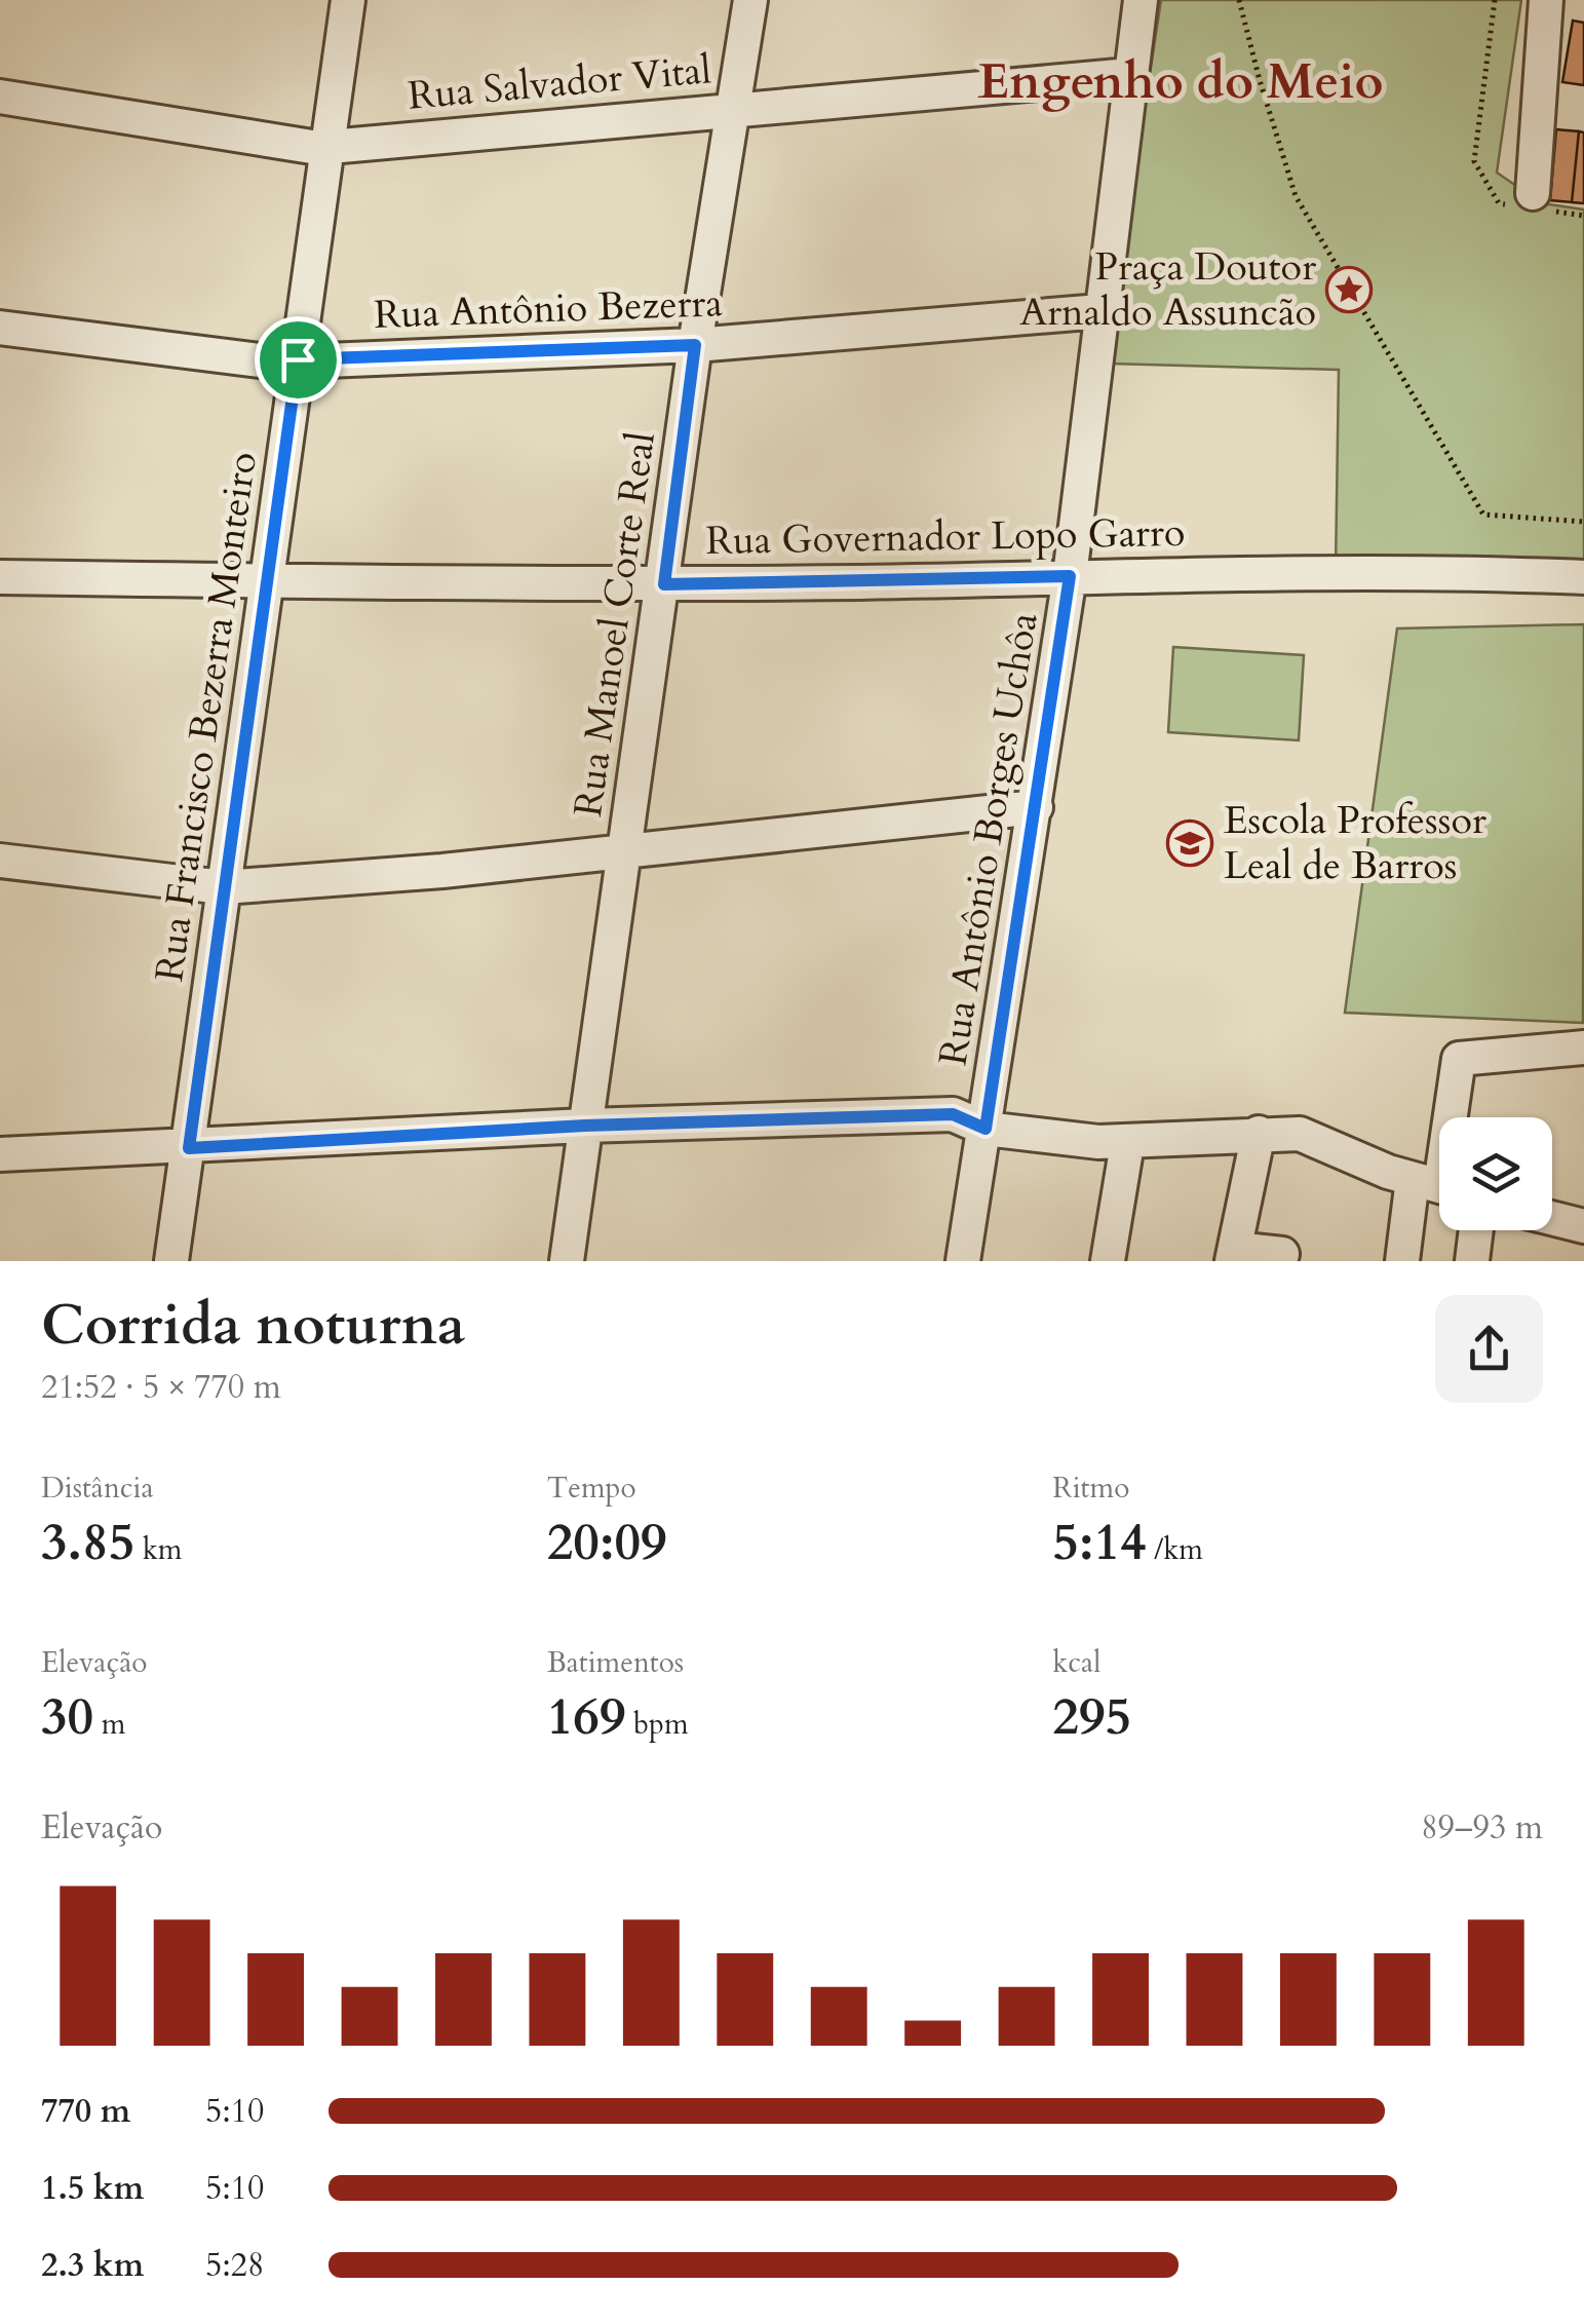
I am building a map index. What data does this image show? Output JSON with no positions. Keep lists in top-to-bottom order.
{
  "streets": {
    "street": [
      "Rua Salvador Vital",
      "Rua Antônio Bezerra",
      "Rua Governador Lopo Garro",
      "Rua Manoel Corte Real",
      "Rua Francisco Bezerra Monteiro",
      "Rua Antônio Borges Uchôa"
    ]
  },
  "crossings": [
    ["Rua Salvador Vital", "Rua Manoel Corte Real"],
    ["Rua Salvador Vital", "Rua Francisco Bezerra Monteiro"],
    ["Rua Salvador Vital", "Rua Antônio Borges Uchôa"],
    ["Rua Antônio Bezerra", "Rua Manoel Corte Real"],
    ["Rua Antônio Bezerra", "Rua Francisco Bezerra Monteiro"],
    ["Rua Antônio Bezerra", "Rua Antônio Borges Uchôa"],
    ["Rua Governador Lopo Garro", "Rua Manoel Corte Real"],
    ["Rua Governador Lopo Garro", "Rua Francisco Bezerra Monteiro"],
    ["Rua Governador Lopo Garro", "Rua Antônio Borges Uchôa"]
  ],
  "districts": ["Engenho do Meio"],
  "places": {
    "place": ["Praça Doutor Arnaldo Assuncão"],
    "school or university": ["Escola Professor Leal de Barros"]
  },
  "page": {
    "heading": ["Corrida noturna", "21:52 · 5 × 770 m"],
    "stats": [
      ["Distância", "3.85 km"],
      ["Tempo", "20:09"],
      ["Ritmo", "5:14 /km"],
      ["Elevação", "30 m"],
      ["Batimentos", "169 bpm"],
      ["kcal", "295"]
    ],
    "chart": ["Elevação", "89–93 m"],
    "list": [
      {
        "name": "770 m",
        "note": "5:10"
      },
      {
        "name": "1.5 km",
        "note": "5:10"
      },
      {
        "name": "2.3 km",
        "note": "5:28"
      }
    ]
  }
}
